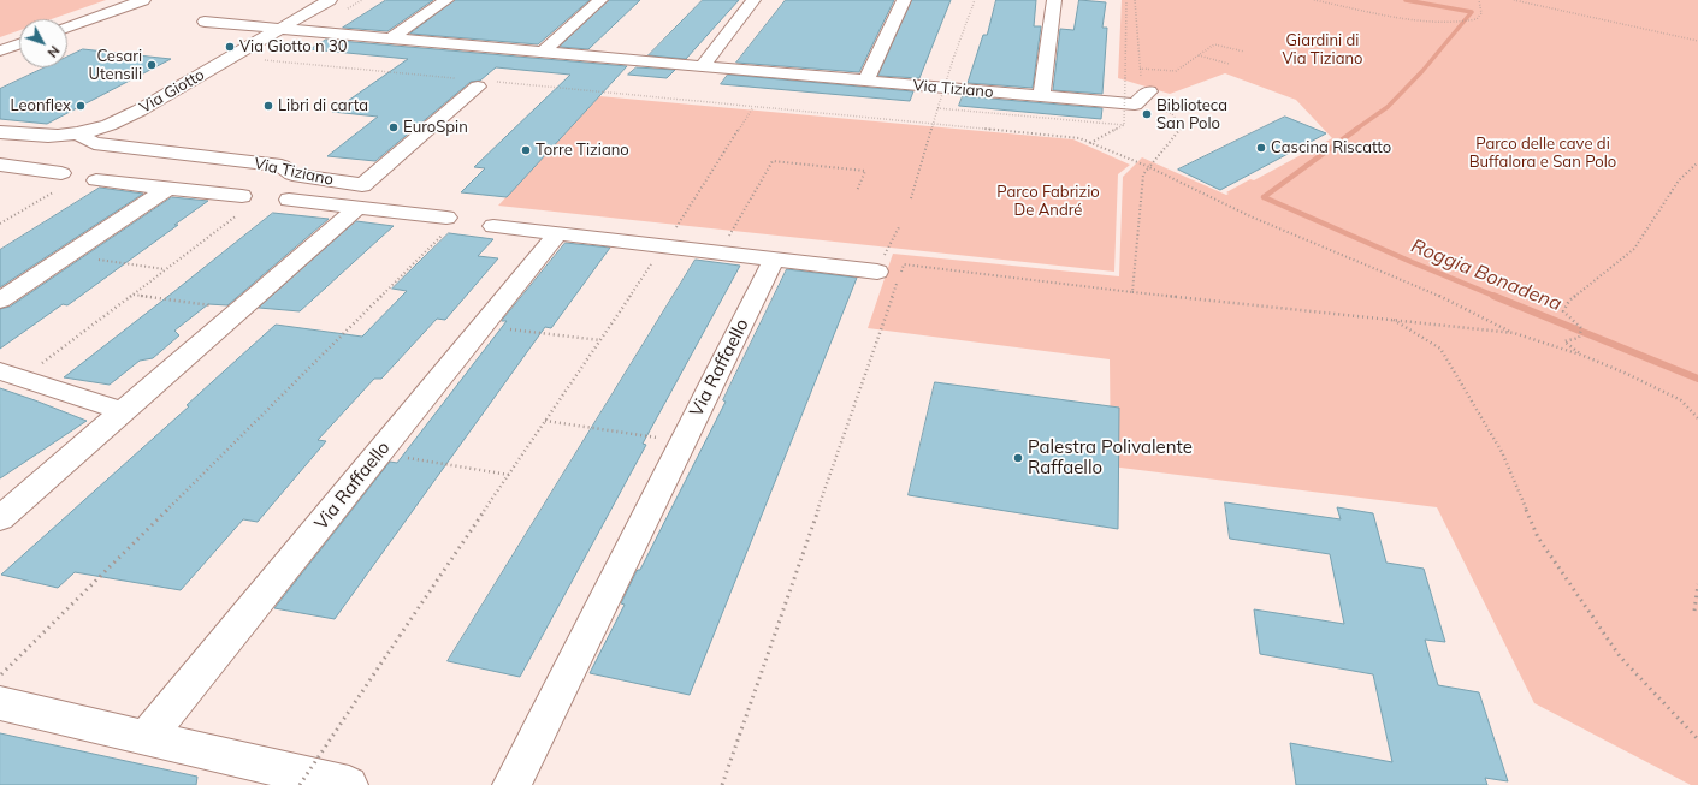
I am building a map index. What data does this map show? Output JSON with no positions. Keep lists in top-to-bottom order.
{
  "streets": {
    "street": ["Via Tiziano", "Via Giotto", "Via Raffaello"]
  },
  "crossings": [
    ["Via Tiziano", "Via Giotto"]
  ],
  "water": ["Roggia Bonadena"],
  "parks": ["Giardini di Via Tiziano", "Parco delle cave di Buffalora e San Polo", "Parco Fabrizio De André"],
  "places": [
    "Via Giotto n 30",
    "Cesari Utensili",
    "Leonflex",
    "Libri di carta",
    "Biblioteca San Polo",
    "EuroSpin",
    "Cascina Riscatto",
    "Torre Tiziano",
    "Palestra Polivalente Raffaello"
  ],
  "north": "bottom right"
}
